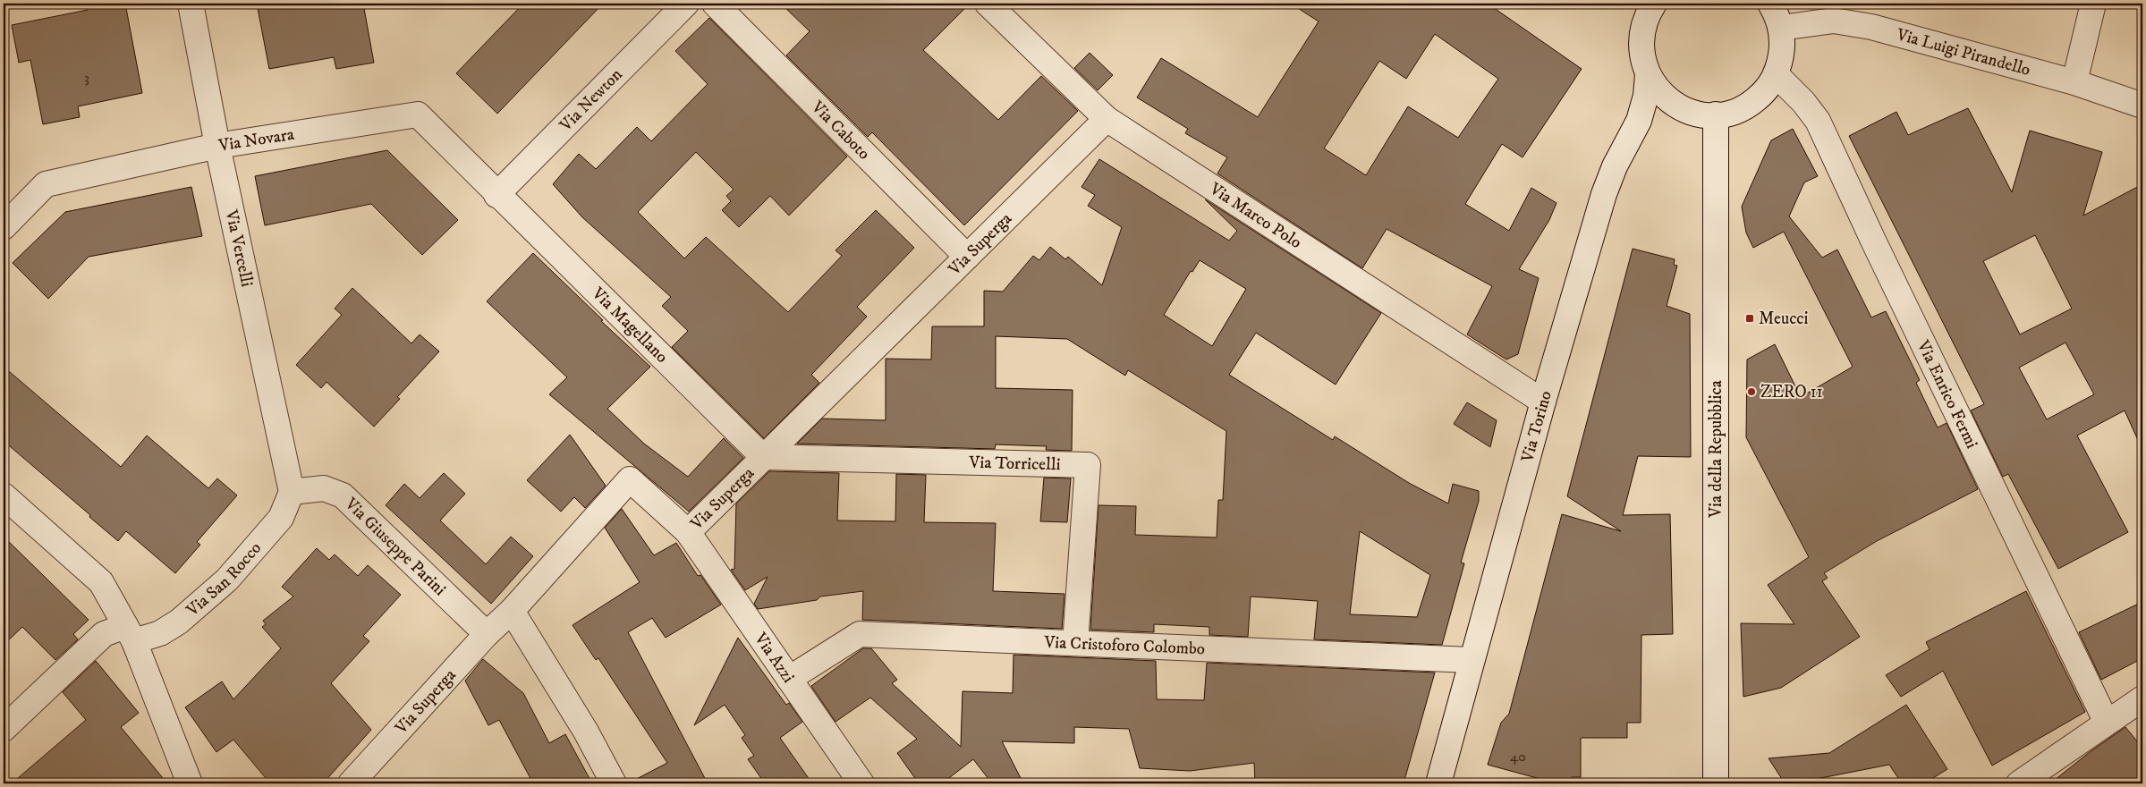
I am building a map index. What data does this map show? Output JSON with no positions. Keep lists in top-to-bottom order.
{
  "streets": {
    "street": [
      "Via Luigi Pirandello",
      "Via Newton",
      "Via Caboto",
      "Via Novara",
      "Via Marco Polo",
      "Via Superga",
      "Via Vercelli",
      "Via Magellano",
      "Via Enrico Fermi",
      "Via Torino",
      "Via della Repubblica",
      "Via Torricelli",
      "Via Giuseppe Parini",
      "Via San Rocco",
      "Via Cristoforo Colombo",
      "Via Azzi"
    ]
  },
  "crossings": [
    ["Via Newton", "Via Novara"],
    ["Via Newton", "Via Magellano"],
    ["Via Caboto", "Via Superga"],
    ["Via Novara", "Via Vercelli"],
    ["Via Novara", "Via Magellano"],
    ["Via Marco Polo", "Via Superga"],
    ["Via Marco Polo", "Via Torino"],
    ["Via Superga", "Via Magellano"],
    ["Via Superga", "Via Torricelli"],
    ["Via Superga", "Via Giuseppe Parini"],
    ["Via Superga", "Via Azzi"],
    ["Via Vercelli", "Via Giuseppe Parini"],
    ["Via Vercelli", "Via San Rocco"],
    ["Via Magellano", "Via Torricelli"],
    ["Via Torino", "Via Cristoforo Colombo"],
    ["Via Torricelli", "Via Cristoforo Colombo"],
    ["Via Giuseppe Parini", "Via San Rocco"],
    ["Via Cristoforo Colombo", "Via Azzi"]
  ],
  "places": {
    "transit": ["Meucci"],
    "other": ["ZERO 11"]
  },
  "house_numbers": ["3", "40"]
}
